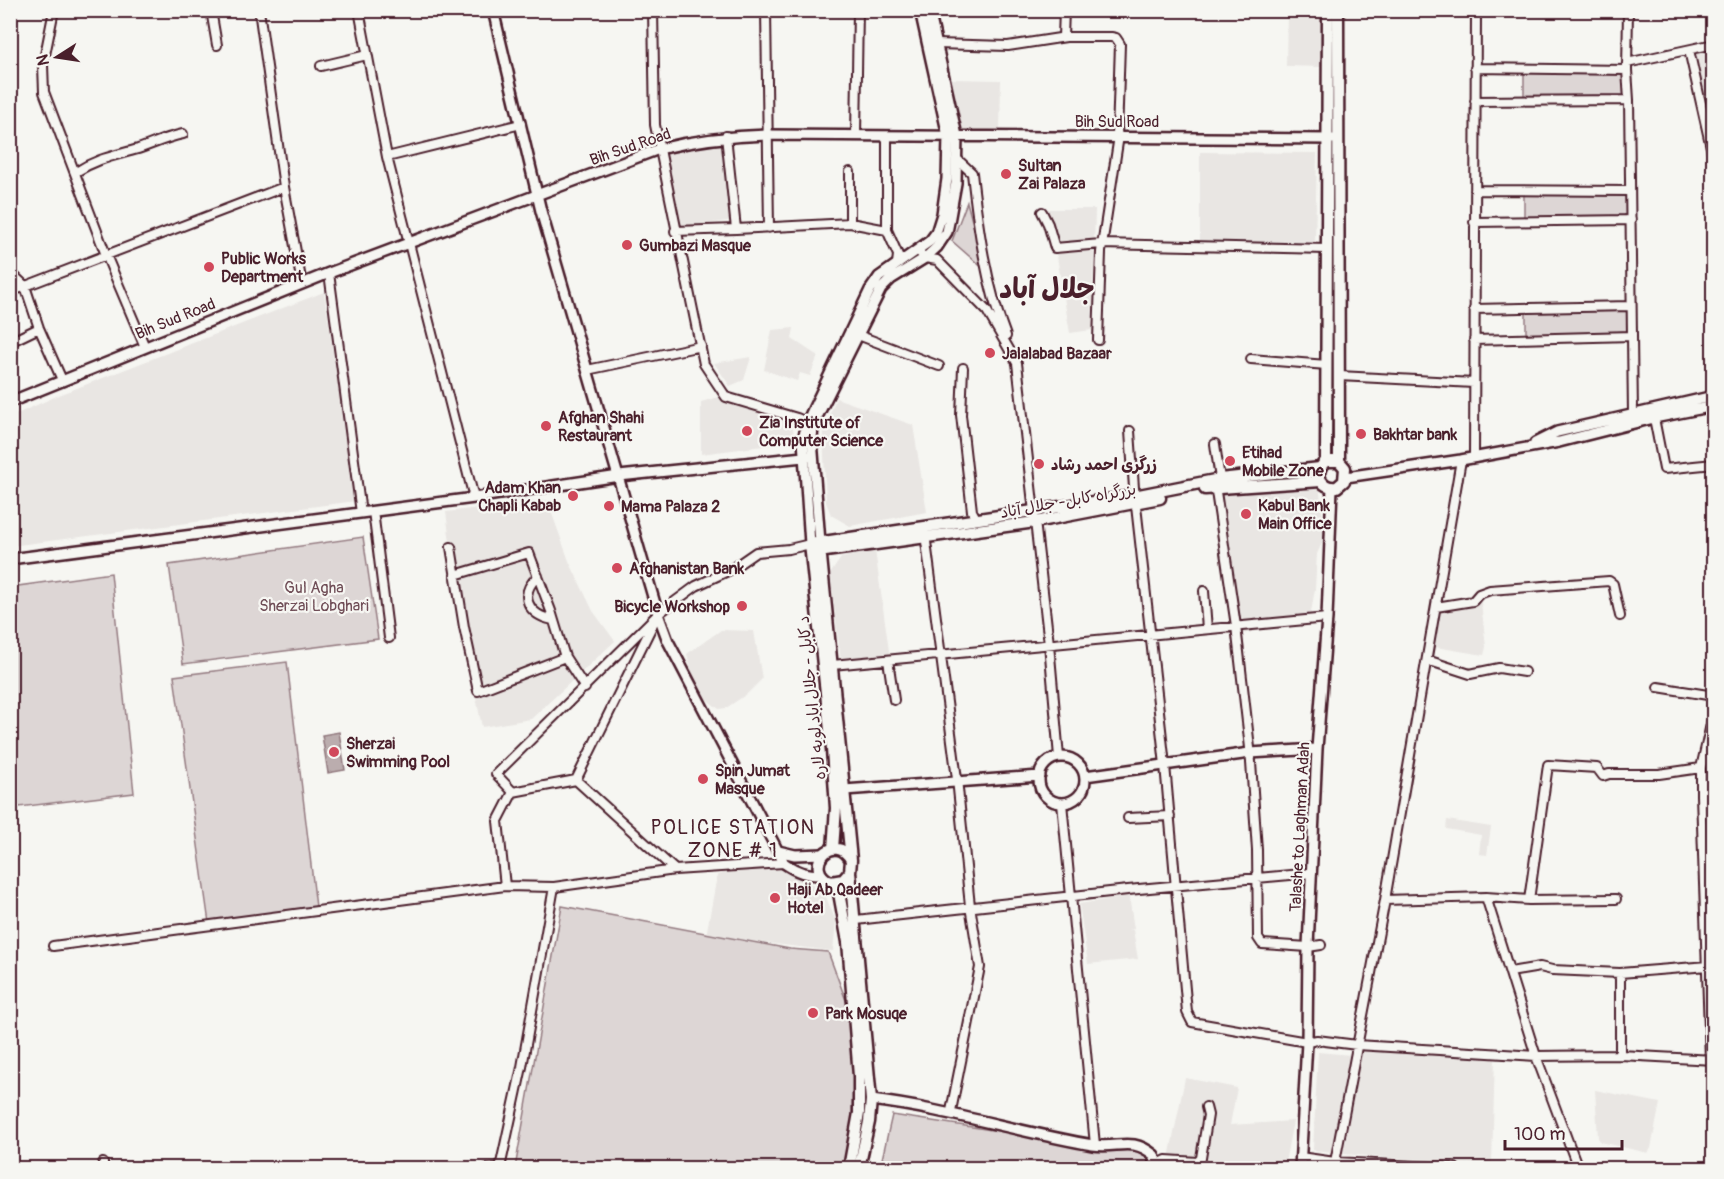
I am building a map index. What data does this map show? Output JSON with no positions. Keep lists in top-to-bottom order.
{
  "streets": {
    "highway": ["بزرگراه کابل- جلال آباد", "د کابل - جلال اباد لویه لاره"],
    "main road": ["Bih Sud Road", "Talashe to Laghman Adah"]
  },
  "crossings": [
    ["بزرگراه کابل- جلال آباد", "د کابل - جلال اباد لویه لاره"],
    ["بزرگراه کابل- جلال آباد", "Talashe to Laghman Adah"]
  ],
  "districts": ["جلال آباد", "POLICE STATION ZONE # 1"],
  "parks": ["Gul Agha Sherzai Lobghari"],
  "places": [
    "Sultan Zai Palaza",
    "Gumbazi Masque",
    "Public Works Department",
    "Jalalabad Bazaar",
    "Afghan Shahi Restaurant",
    "Zia Institute of Computer Science",
    "Bakhtar bank",
    "Etihad Mobile Zone",
    "زرگری احمد رشاد",
    "Adam Khan Chapli Kabab",
    "Mama Palaza 2",
    "Kabul Bank Main Office",
    "Afghanistan Bank",
    "Bicycle Workshop",
    "Sherzai Swimming Pool",
    "Spin Jumat Masque",
    "Haji Ab.Qadeer Hotel",
    "Park Mosuqe"
  ],
  "scale_bar": "100 m",
  "north": "left"
}
